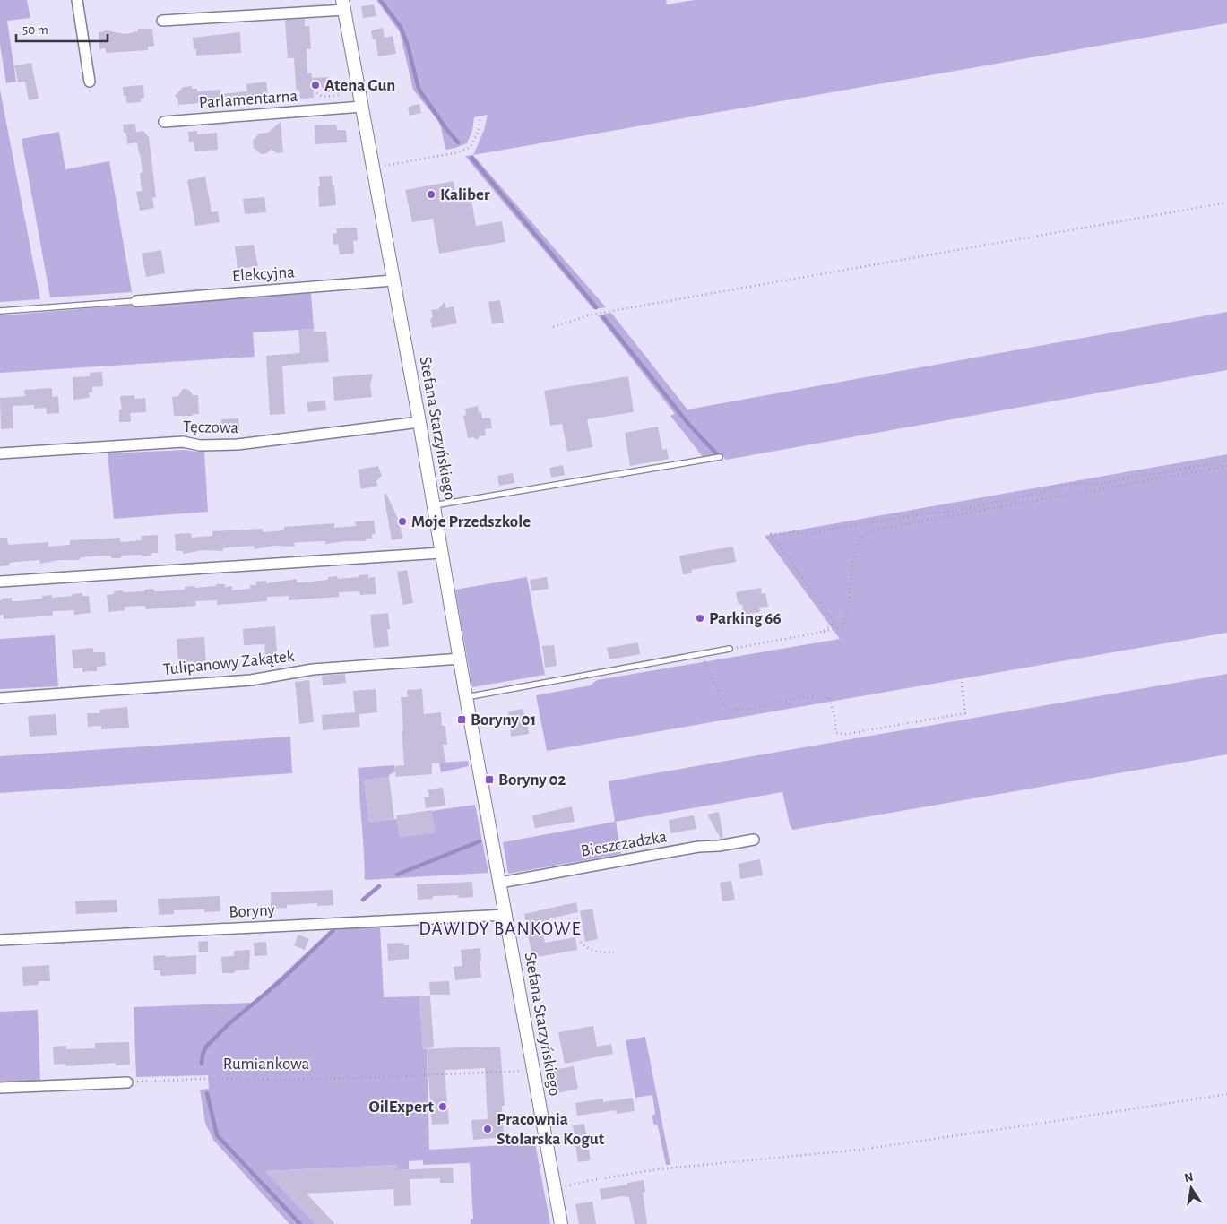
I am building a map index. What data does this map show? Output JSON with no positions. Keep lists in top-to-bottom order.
{
  "streets": {
    "street": [
      "Parlamentarna",
      "Elekcyjna",
      "Tęczowa",
      "Stefana Starzyńskiego",
      "Tulipanowy Zakątek",
      "Bieszczadzka",
      "Boryny"
    ],
    "path": ["Rumiankowa"]
  },
  "crossings": [
    ["Parlamentarna", "Stefana Starzyńskiego"],
    ["Elekcyjna", "Stefana Starzyńskiego"],
    ["Tęczowa", "Stefana Starzyńskiego"],
    ["Stefana Starzyńskiego", "Tulipanowy Zakątek"],
    ["Stefana Starzyńskiego", "Bieszczadzka"],
    ["Stefana Starzyńskiego", "Boryny"],
    ["Stefana Starzyńskiego", "Rumiankowa"]
  ],
  "districts": ["DAWIDY BANKOWE"],
  "places": {
    "other": [
      "Atena Gun",
      "Kaliber",
      "Moje Przedszkole",
      "Parking 66",
      "OilExpert",
      "Pracownia Stolarska Kogut"
    ],
    "transit": ["Boryny 01", "Boryny 02"]
  },
  "scale_bar": "50 m",
  "north": "top"
}
